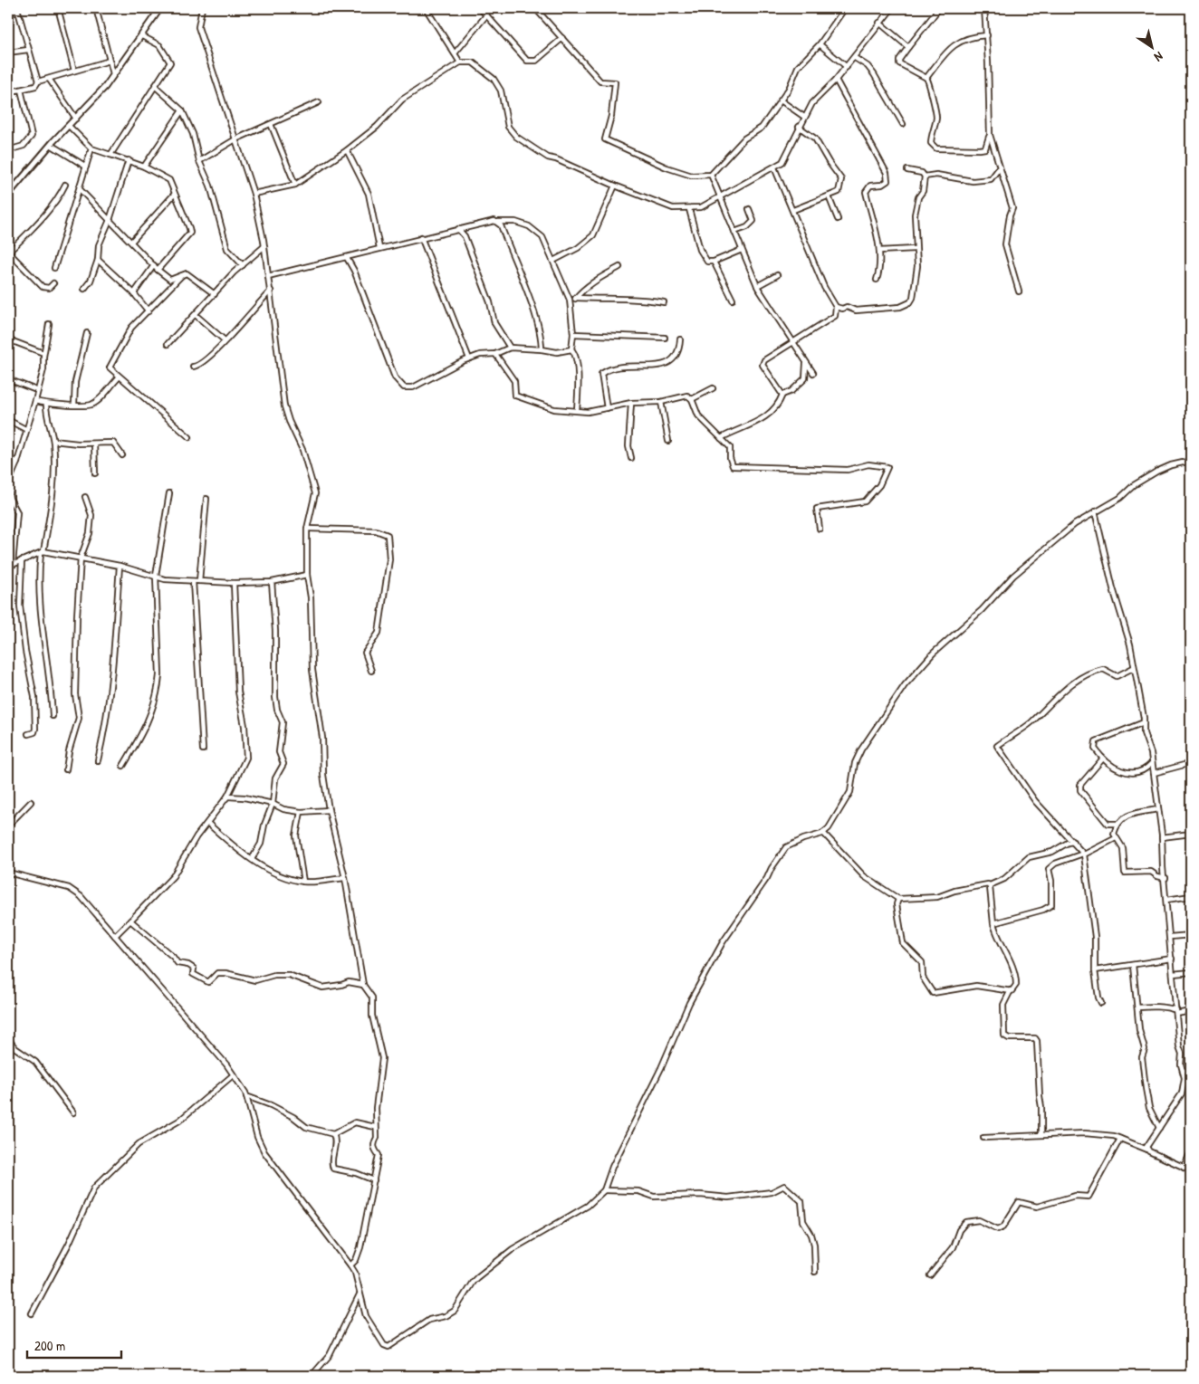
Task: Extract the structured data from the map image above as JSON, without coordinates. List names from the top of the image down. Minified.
{"scale_bar":"200 m","north":"bottom right"}
